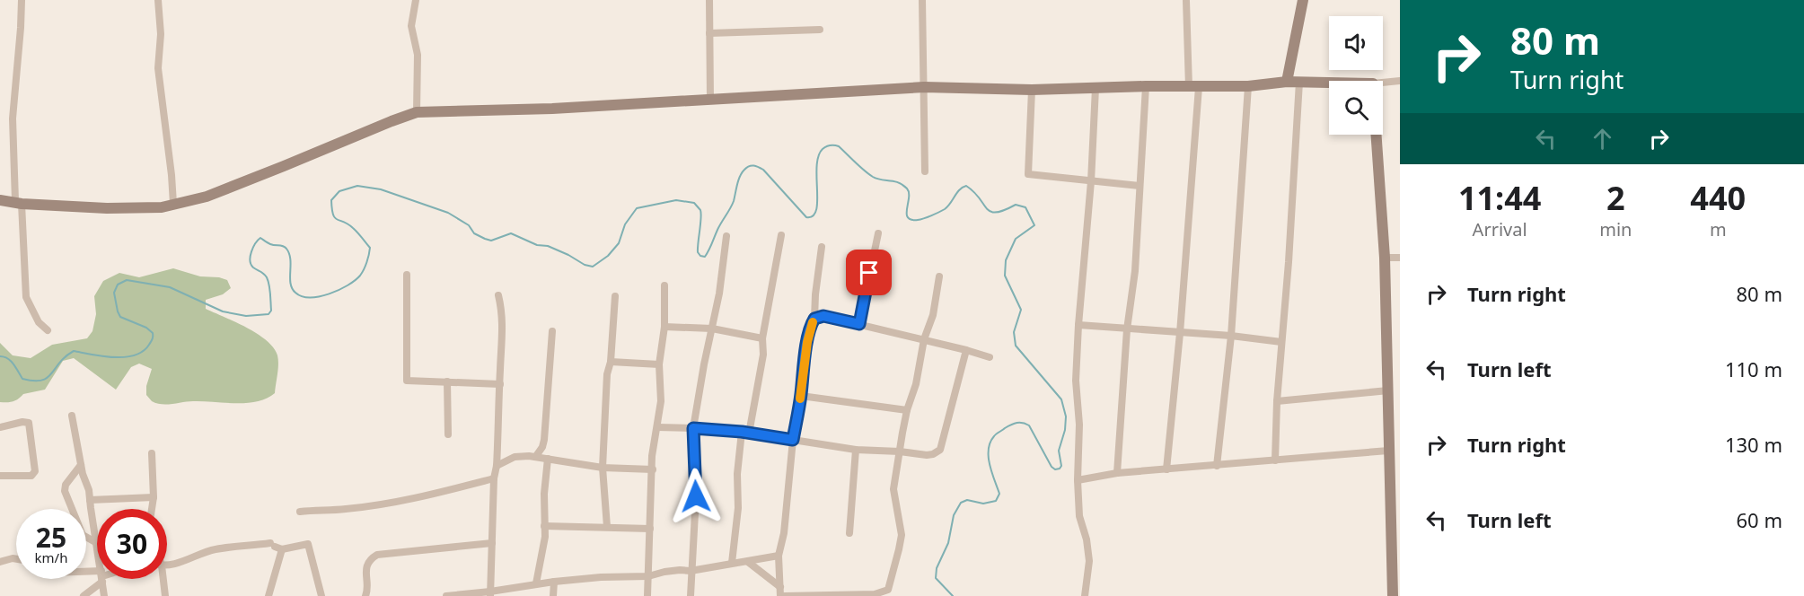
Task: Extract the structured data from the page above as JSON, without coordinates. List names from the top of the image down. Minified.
{"page":{"turn":["80 m","Turn right"],"eta":["11:44","Arrival","2","min","440","m"],"list":[{"name":"Turn right","value":"80 m"},{"name":"Turn left","value":"110 m"},{"name":"Turn right","value":"130 m"},{"name":"Turn left","value":"60 m"}],"speed":"25 km/h","limit":"30"}}
